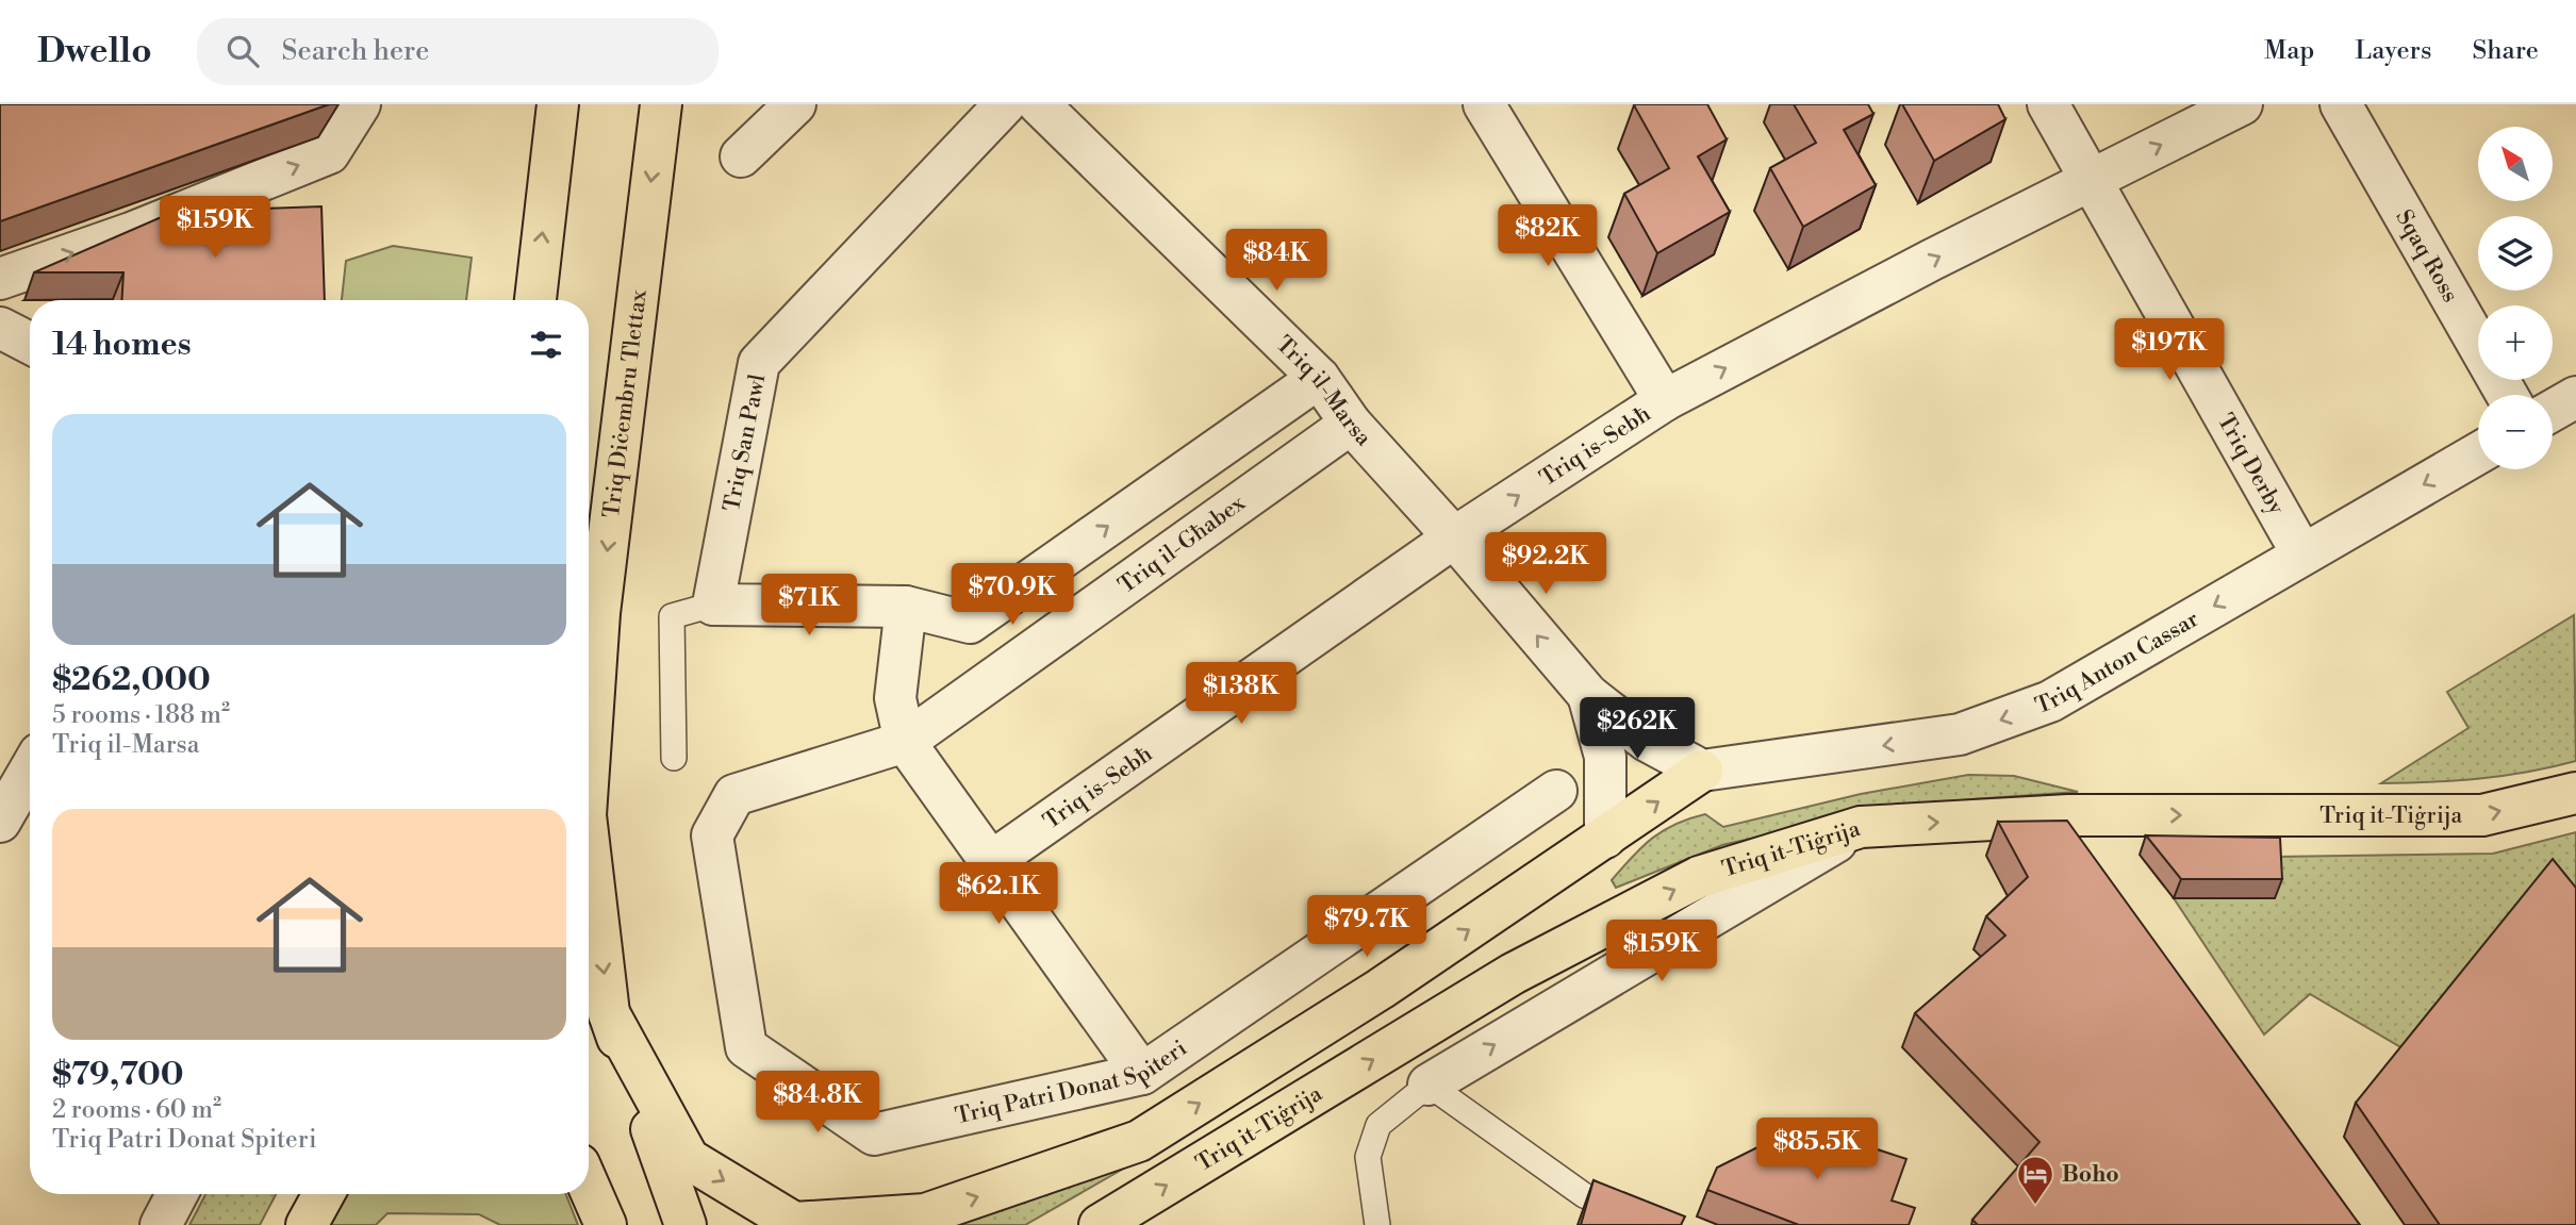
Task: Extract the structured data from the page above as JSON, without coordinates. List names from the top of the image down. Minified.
{"streets":{"highway":["Triq Diċembru Tlettax","Triq it-Tiġrija"],"street":["Sqaq Ross","Triq il-Marsa","Triq San Pawl","Triq is-Sebħ","Triq Derby","Triq il-Għabex","Triq Anton Cassar","Triq Patri Donat Spiteri"]},"crossings":[["Triq il-Marsa","Triq is-Sebħ"],["Triq il-Marsa","Triq il-Għabex"],["Triq il-Marsa","Triq Anton Cassar"],["Triq is-Sebħ","Triq Derby"],["Triq Derby","Triq Anton Cassar"],["Triq il-Għabex","Triq Patri Donat Spiteri"]],"one_way":["Triq Diċembru Tlettax","Triq is-Sebħ","Triq Anton Cassar","Triq it-Tiġrija"],"places":{"hotel":["Boho"]},"north":"top left","page":{"header":"Dwello","search":"Search here","nav":["Map","Layers","Share"],"map_buttons":["+","−"],"price":["$159K","$82K","$84K","$197K","$92.2K","$70.9K","$71K","$138K","$262K","$62.1K","$79.7K","$159K","$84.8K","$85.5K"],"heading":"14 homes","list":[{"name":"$262,000","note":"5 rooms · 188 m² · Triq il-Marsa"},{"name":"$79,700","note":"2 rooms · 60 m² · Triq Patri Donat Spiteri"}]}}
